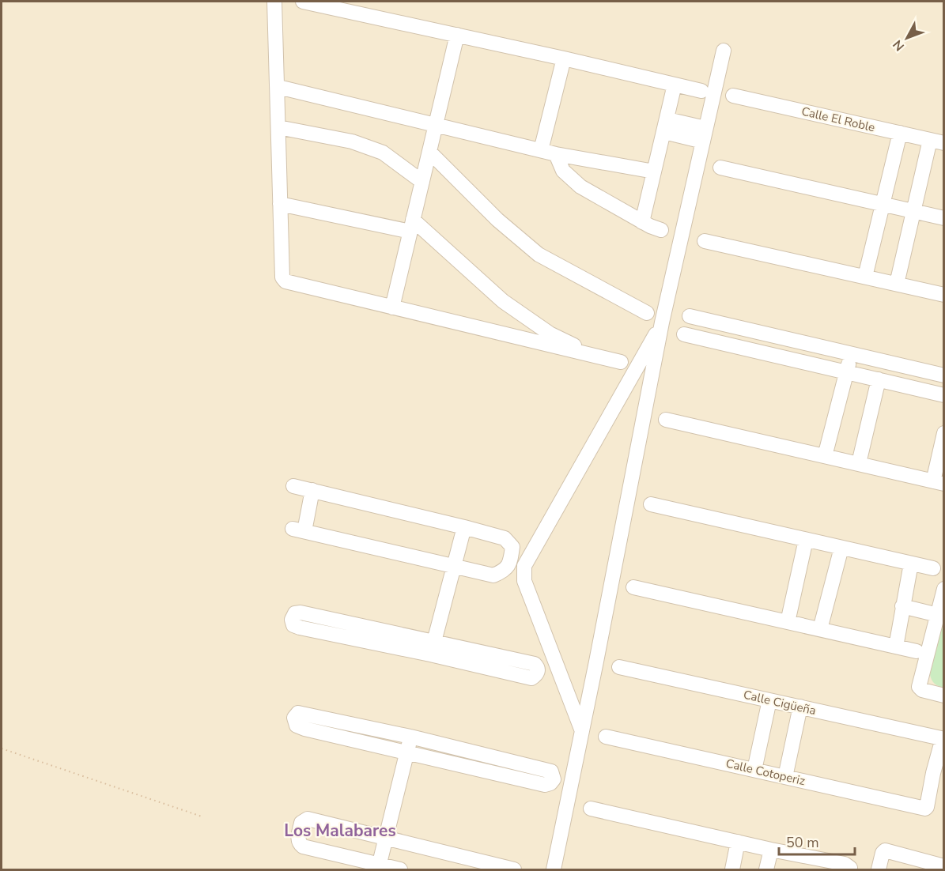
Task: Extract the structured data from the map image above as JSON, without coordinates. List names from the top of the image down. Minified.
{"streets":{"street":["Calle El Roble","Calle Cigüeña","Calle Cotoperiz"]},"crossings":[["Calle Cigüeña","Calle Cotoperiz"]],"districts":["Los Malabares"],"scale_bar":"50 m","north":"bottom left"}
